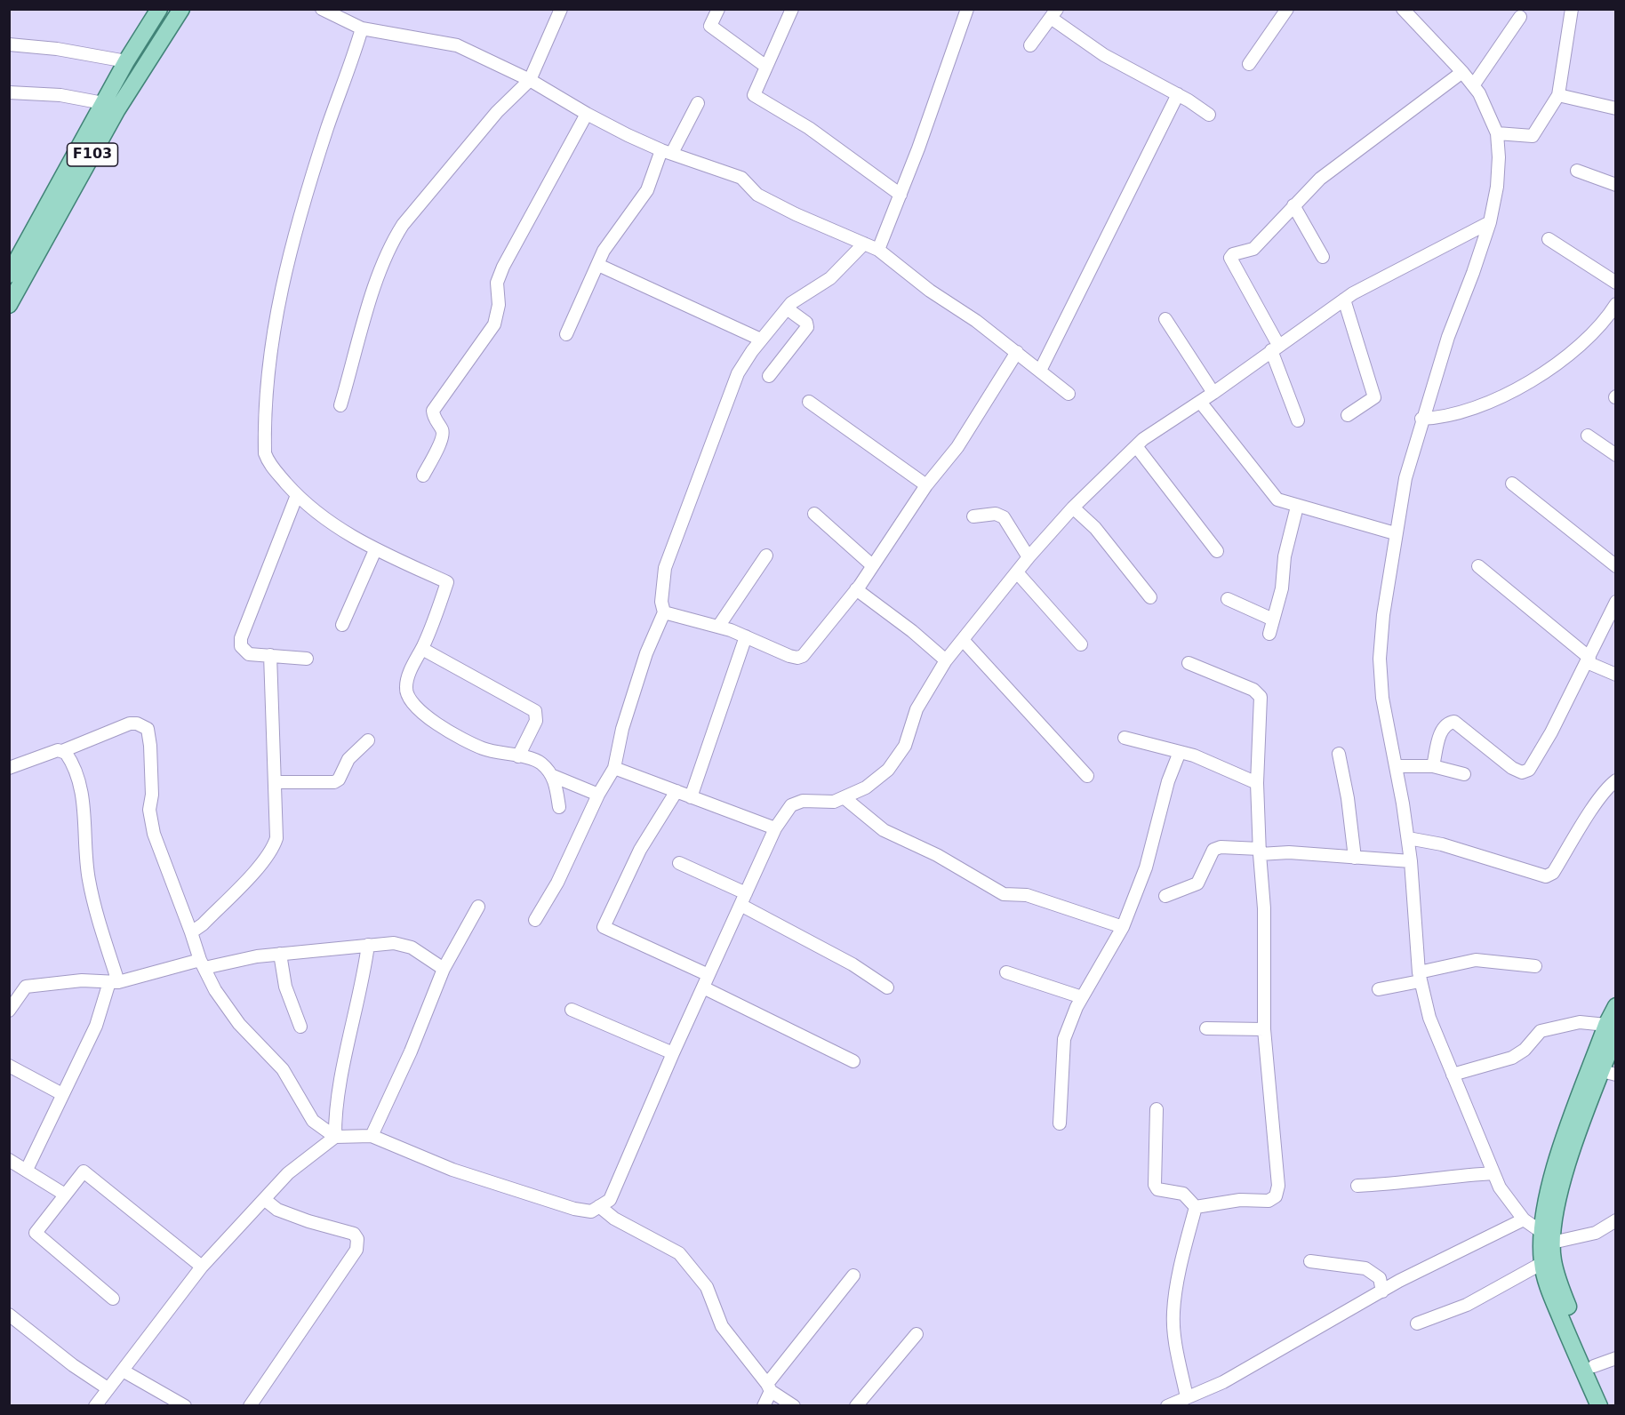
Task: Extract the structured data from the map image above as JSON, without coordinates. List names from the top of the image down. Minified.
{"streets":{"main road":["F103"]}}
